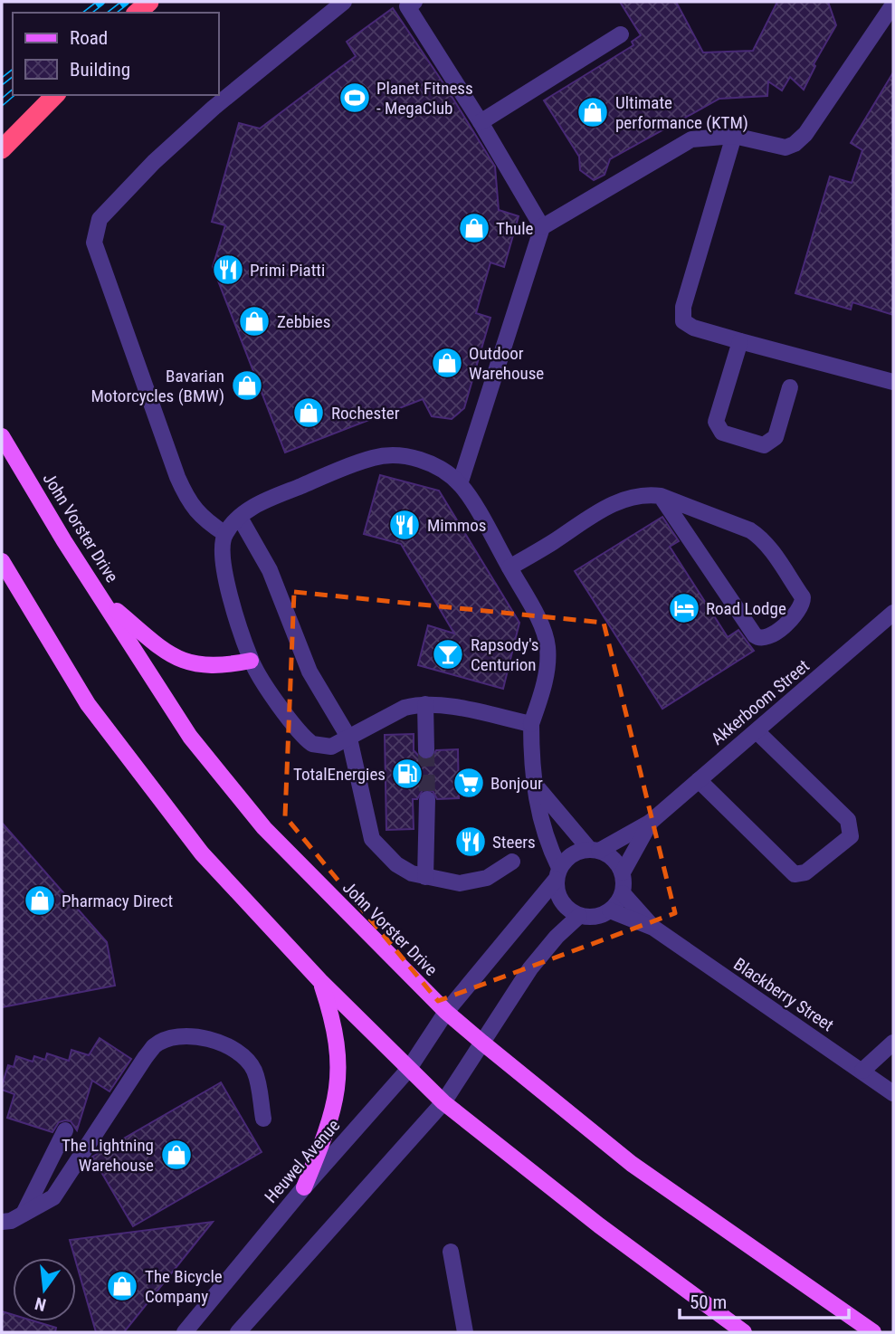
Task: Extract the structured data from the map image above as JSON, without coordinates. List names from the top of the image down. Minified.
{"streets":{"main road":["John Vorster Drive"],"street":["Akkerboom Street","Blackberry Street","Heuwel Avenue"]},"crossings":[["John Vorster Drive","Heuwel Avenue"],["Akkerboom Street","Blackberry Street"]],"places":{"sports":["Planet Fitness - MegaClub"],"shop":["Ultimate performance (KTM)","Thule","Zebbies","Outdoor Warehouse","Bavarian Motorcycles (BMW)","Rochester","Pharmacy Direct","The Lightning Warehouse","The Bicycle Company"],"restaurant":["Primi Piatti","Mimmos","Steers"],"hotel":["Road Lodge"],"bar":["Rapsody's Centurion"],"fuel station":["TotalEnergies"],"supermarket":["Bonjour"]},"legend":["Road","Building"],"scale_bar":"50 m","north":"bottom"}
